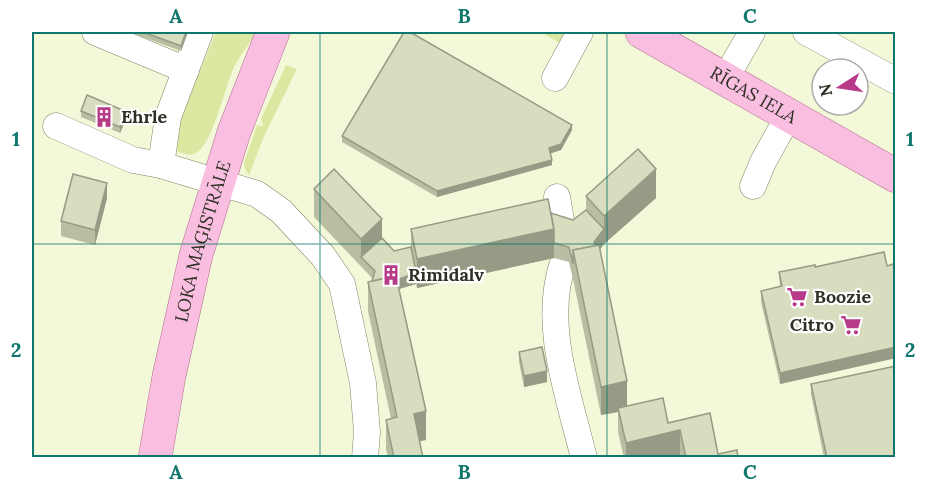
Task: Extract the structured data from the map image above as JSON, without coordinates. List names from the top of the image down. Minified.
{"streets":{"main road":["RĪGAS IELA","LOKA MAĢISTRĀLE"]},"places":{"building":["Ehrle","Rimidalv"],"supermarket":["Boozie","Citro"]},"north":"left","grid":{"columns":["A","B","C"],"rows":["1","2"]}}
